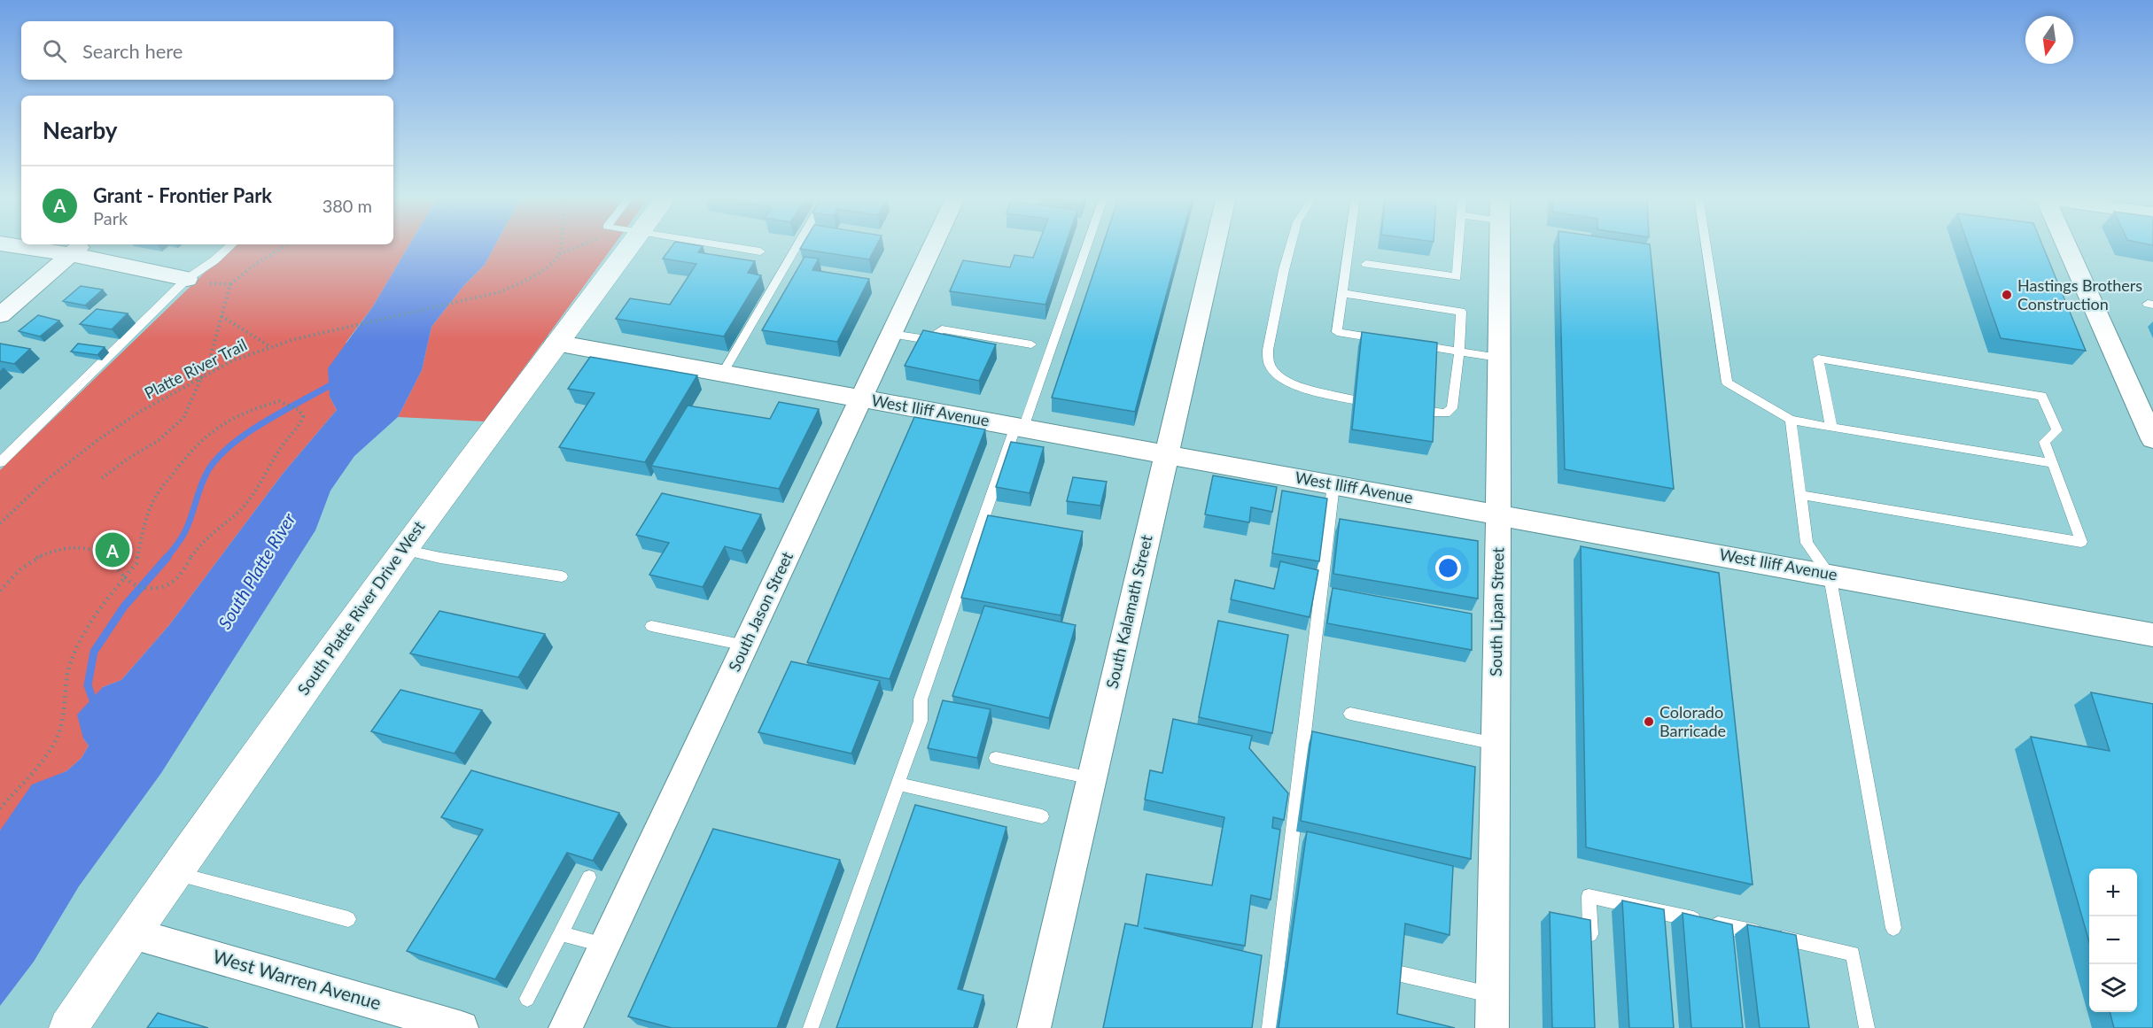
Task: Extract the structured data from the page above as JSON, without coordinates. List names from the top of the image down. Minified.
{"streets":{"street":["West Iliff Avenue","South Platte River Drive West","South Jason Street","South Kalamath Street","South Lipan Street","West Warren Avenue"],"path":["Platte River Trail"]},"crossings":[["West Iliff Avenue","South Platte River Drive West"],["West Iliff Avenue","South Jason Street"],["West Iliff Avenue","South Kalamath Street"],["West Iliff Avenue","South Lipan Street"],["South Platte River Drive West","West Warren Avenue"]],"water":["South Platte River"],"places":["Hastings Brothers Construction","Colorado Barricade"],"north":"bottom","page":{"search":"Search here","heading":"Nearby","list":[{"mark":"A","name":"Grant - Frontier Park","note":"Park","value":"380 m"}],"pins":"A","map_buttons":["+","−"]}}
